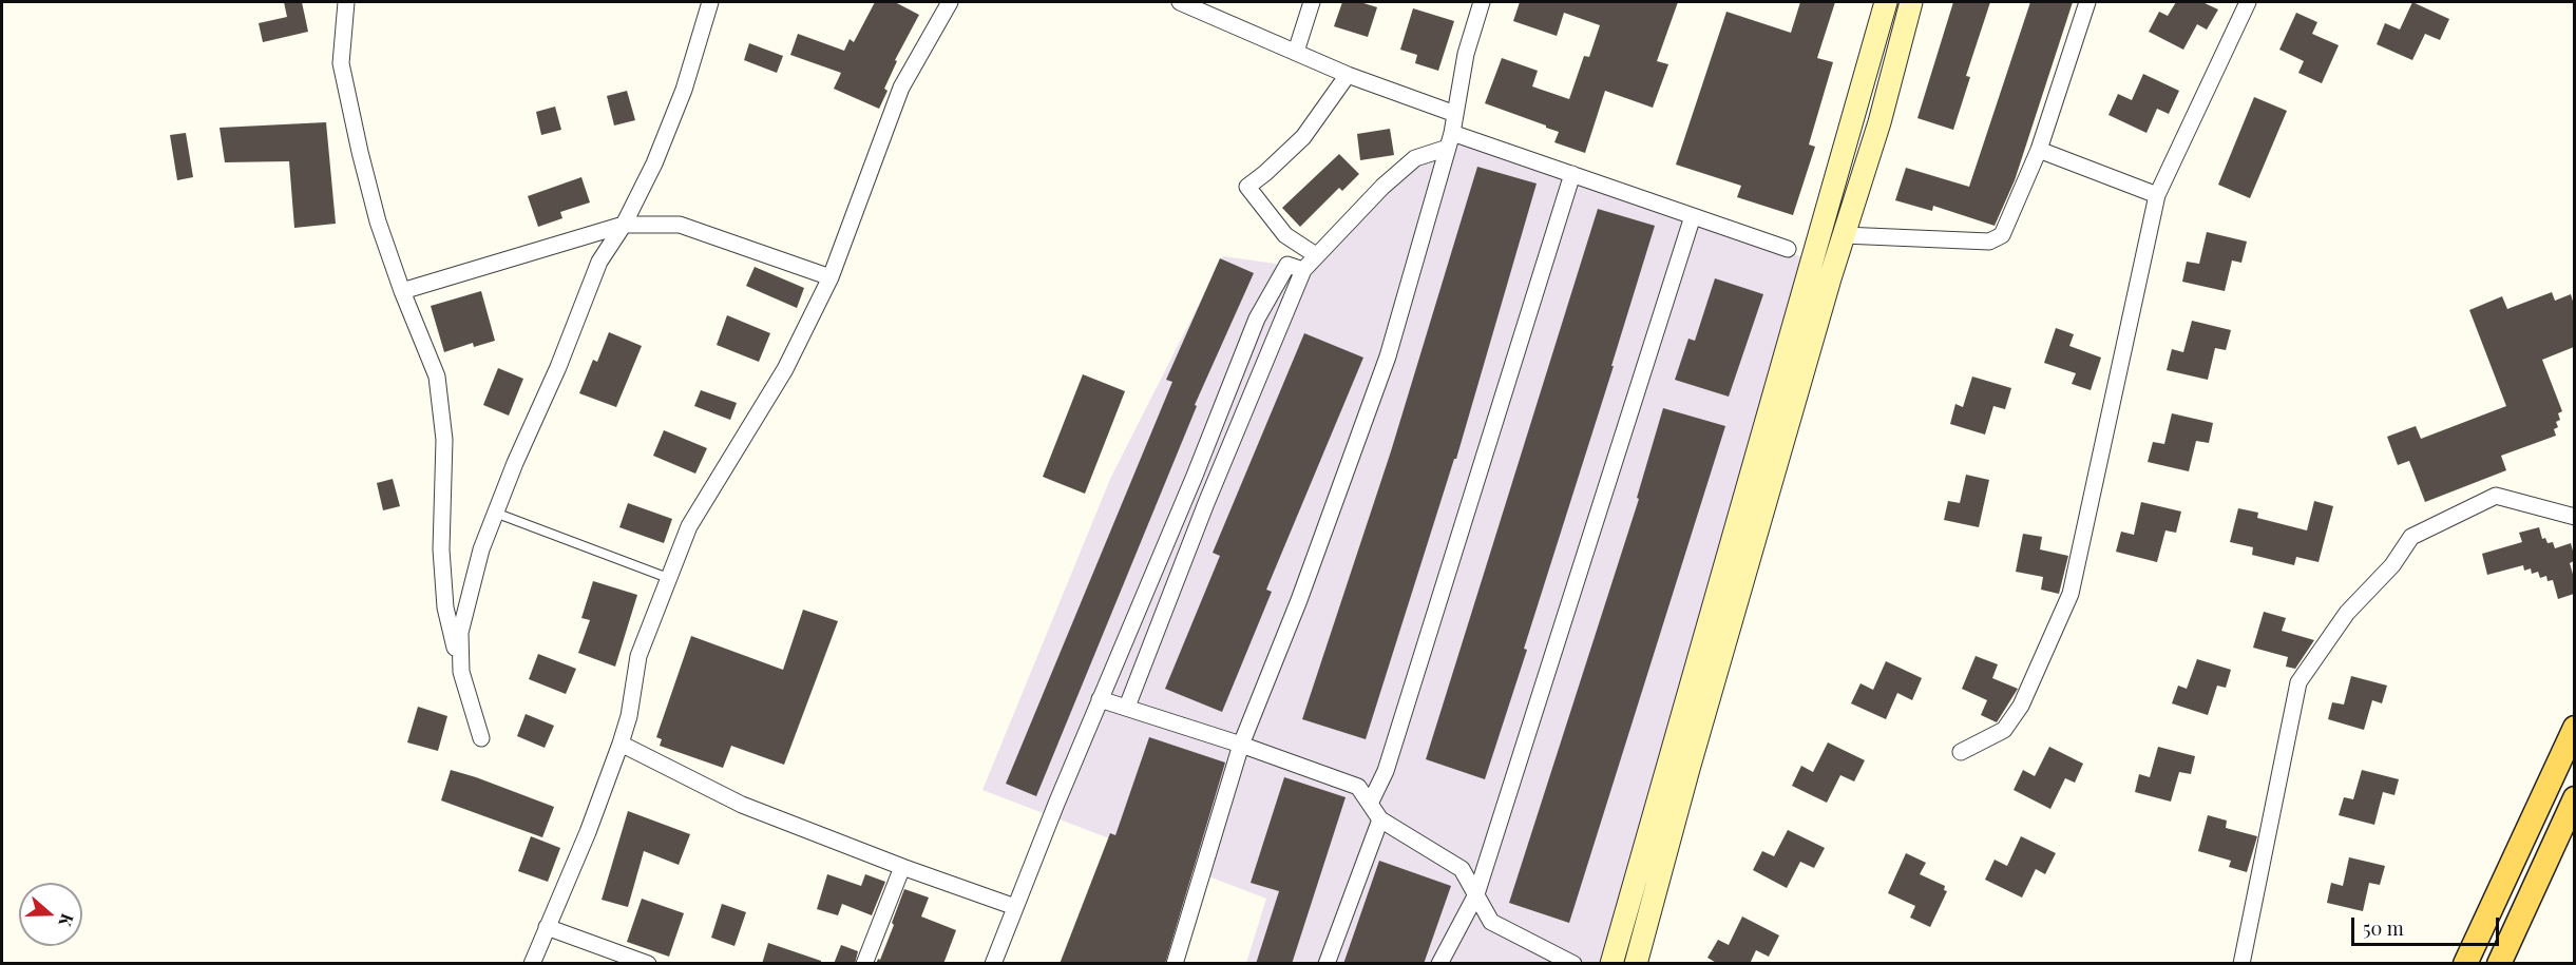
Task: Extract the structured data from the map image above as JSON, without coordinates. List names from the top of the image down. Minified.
{"scale_bar":"50 m","north":"right"}
